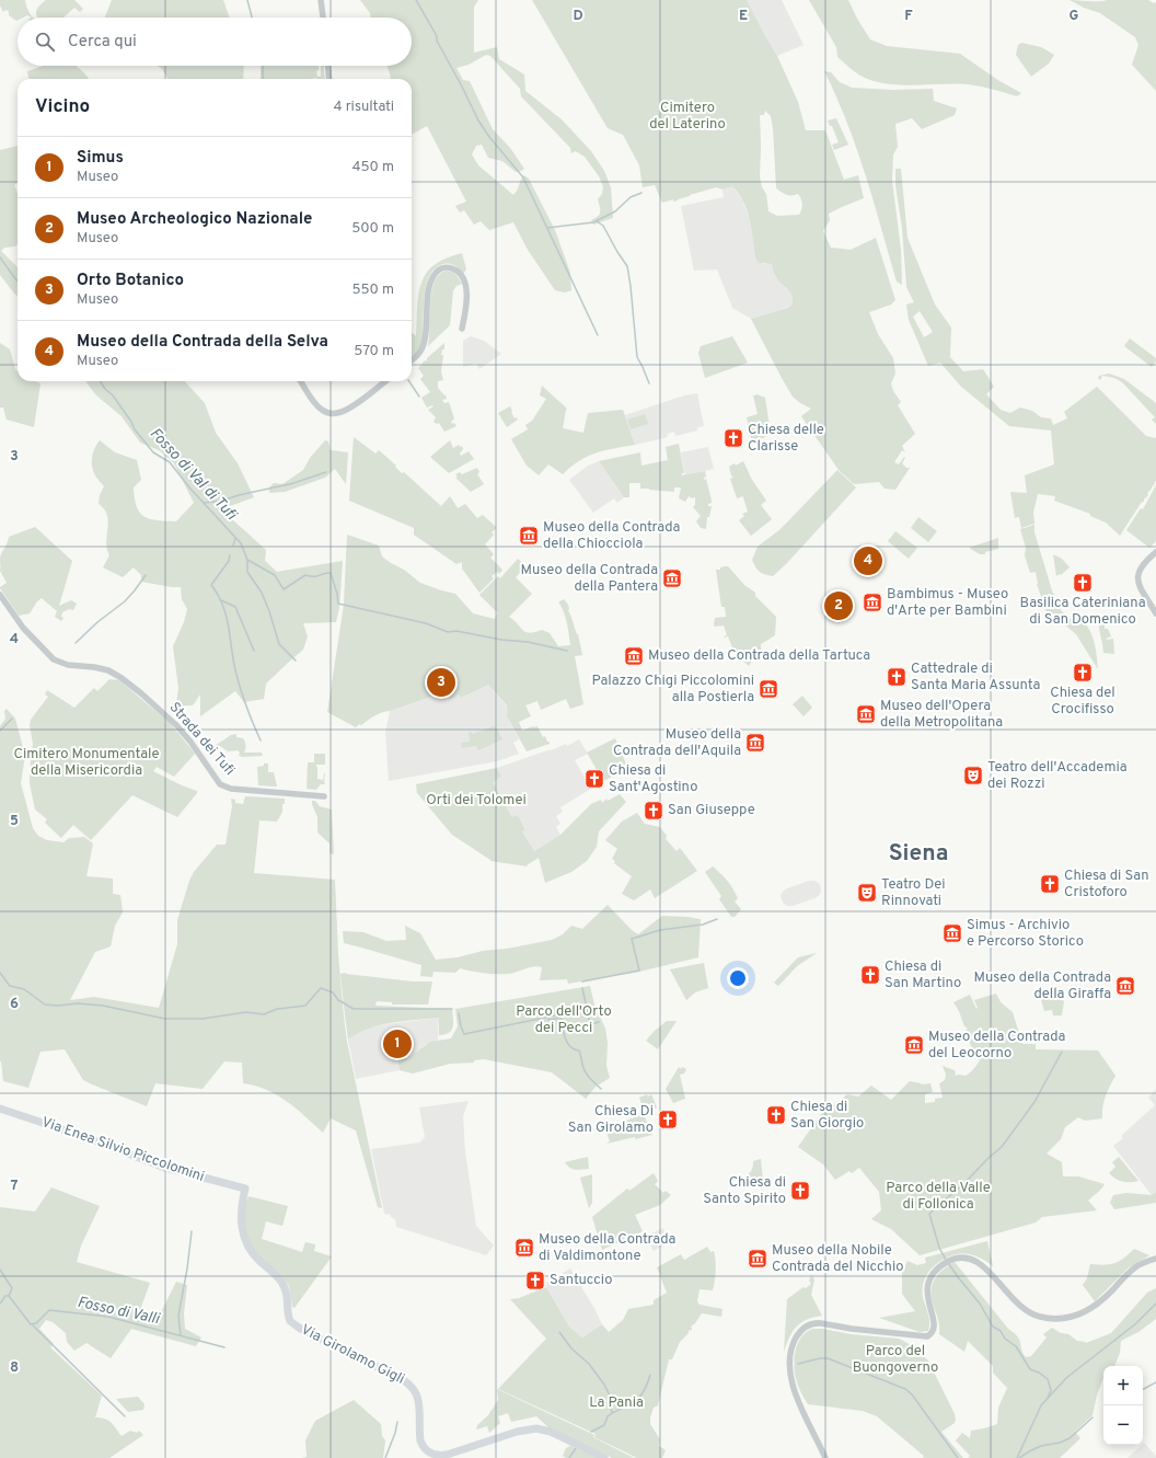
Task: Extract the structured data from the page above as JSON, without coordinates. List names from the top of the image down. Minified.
{"streets":{"main road":["Via Enea Silvio Piccolomini","Via Girolamo Gigli"],"street":["Strada dei Tufi"]},"crossings":[["Via Enea Silvio Piccolomini","Via Girolamo Gigli"]],"districts":["Siena"],"water":["Fosso di Val di Tufi","Fosso di Valli"],"parks":["Cimitero del Laterino","Cimitero Monumentale della Misericordia","Orti dei Tolomei","Parco dell'Orto dei Pecci","Parco della Valle di Follonica","Parco del Buongoverno","La Pania"],"places":{"church":["Chiesa delle Clarisse","Basilica Cateriniana di San Domenico","Chiesa del Crocifisso","Cattedrale di Santa Maria Assunta","Chiesa di Sant'Agostino","San Giuseppe","Chiesa di San Cristoforo","Chiesa di San Martino","Chiesa di San Giorgio","Chiesa Di San Girolamo","Chiesa di Santo Spirito","Santuccio"],"museum":["Museo della Contrada della Chiocciola","Museo della Contrada della Pantera","Bambimus - Museo d'Arte per Bambini","Museo della Contrada della Tartuca","Palazzo Chigi Piccolomini alla Postierla","Museo dell'Opera della Metropolitana","Museo della Contrada dell'Aquila","Simus - Archivio e Percorso Storico","Museo della Contrada della Giraffa","Museo della Contrada del Leocorno","Museo della Contrada di Valdimontone","Museo della Nobile Contrada del Nicchio"],"theatre":["Teatro dell'Accademia dei Rozzi","Teatro Dei Rinnovati"]},"page":{"search":"Cerca qui","heading":["Vicino","4 risultati"],"list":[{"mark":"1","name":"Simus","note":"Museo","value":"450 m"},{"mark":"2","name":"Museo Archeologico Nazionale","note":"Museo","value":"500 m"},{"mark":"3","name":"Orto Botanico","note":"Museo","value":"550 m"},{"mark":"4","name":"Museo della Contrada della Selva","note":"Museo","value":"570 m"}],"pins":["4","2","3","1"],"map_buttons":["+","−"]},"grid":{"columns":["D","E","F","G"],"rows":["3","4","5","6","7","8"]}}
